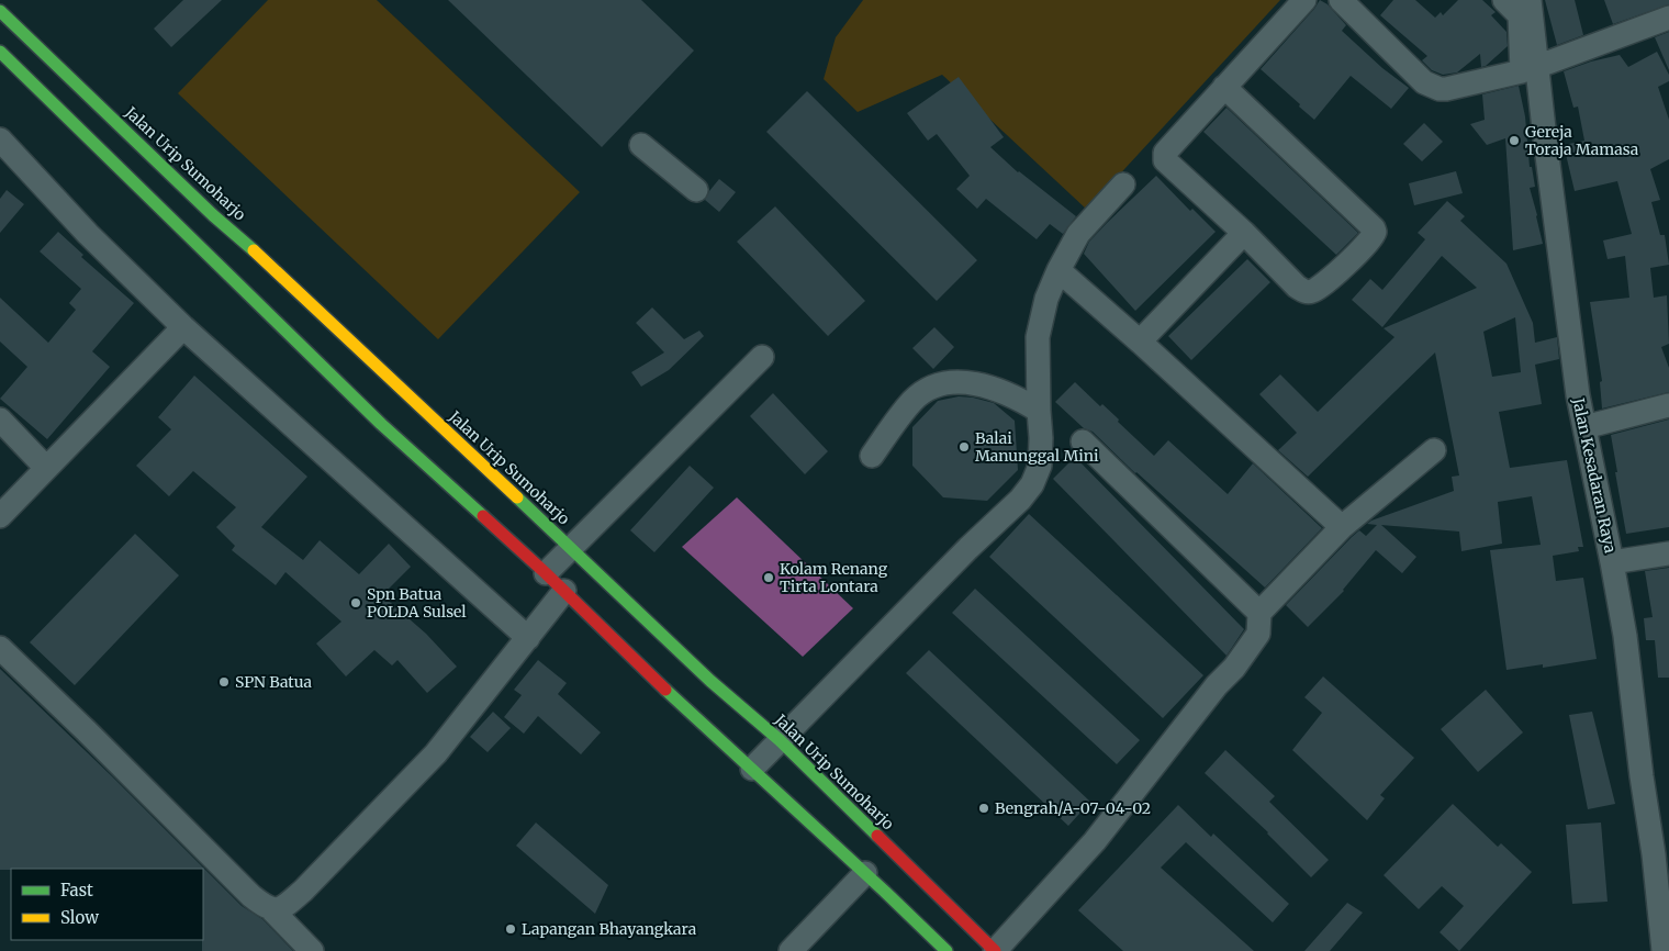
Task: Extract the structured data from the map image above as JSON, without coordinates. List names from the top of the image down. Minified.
{"streets":{"highway":["Jalan Urip Sumoharjo"],"street":["Jalan Kesadaran Raya"]},"places":["Gereja Toraja Mamasa","Balai Manunggal Mini","Kolam Renang Tirta Lontara","Spn Batua POLDA Sulsel","SPN Batua","Bengrah/A-07-04-02","Lapangan Bhayangkara"],"legend":["Fast","Slow"]}
